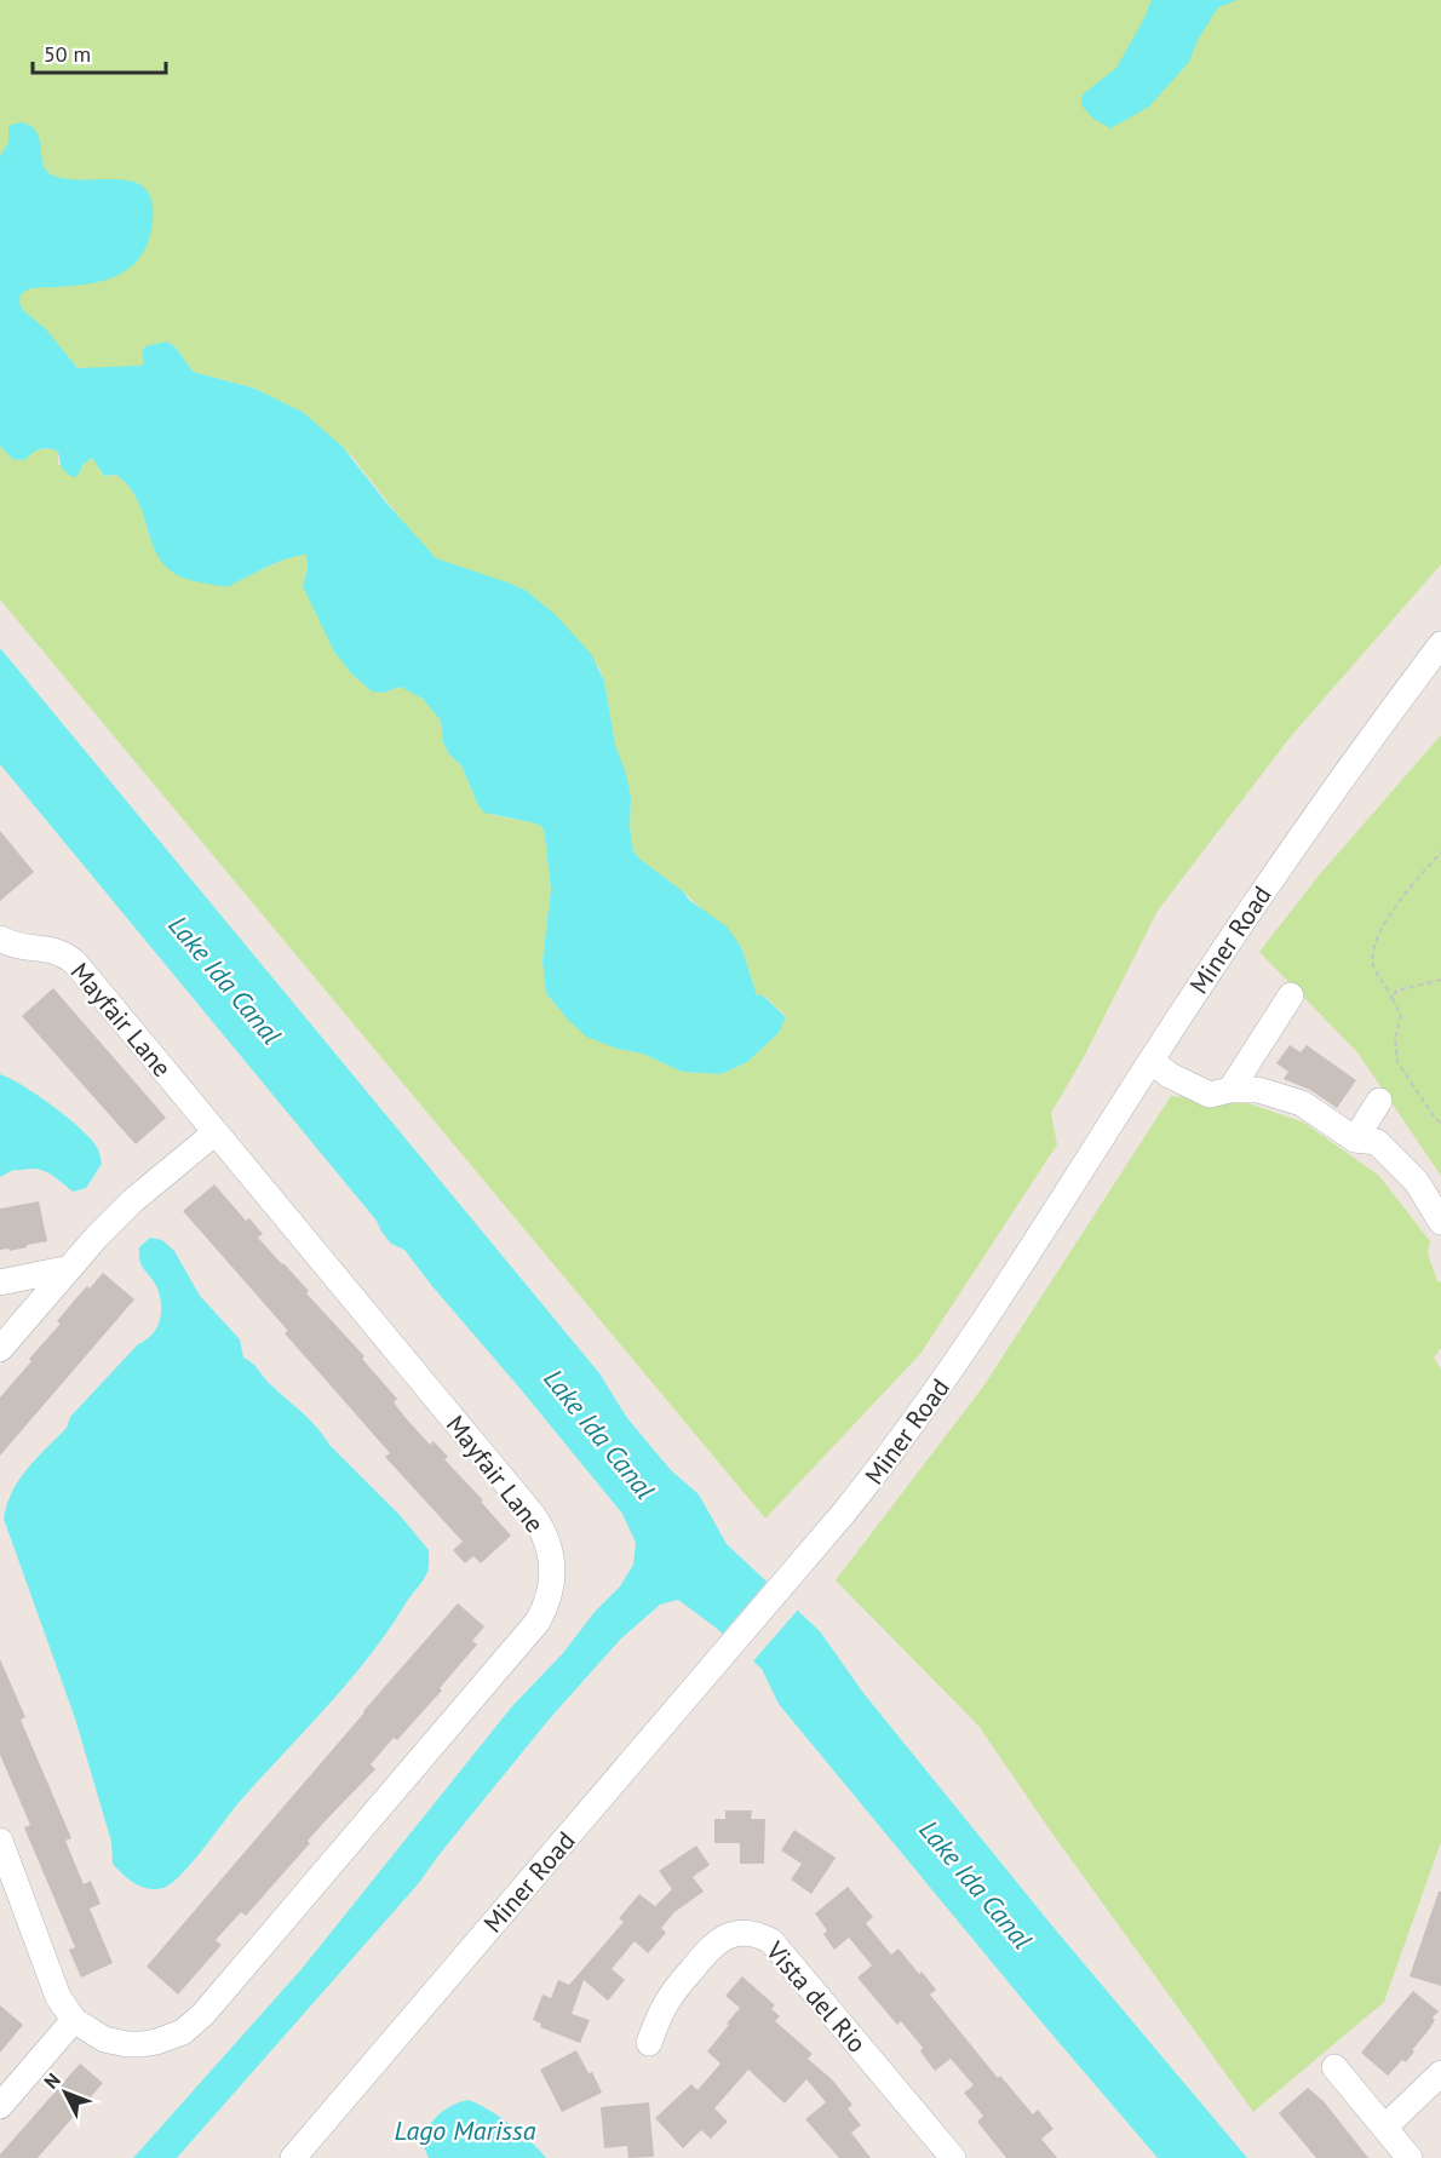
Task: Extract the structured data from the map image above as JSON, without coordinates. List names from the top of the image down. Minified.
{"streets":{"street":["Miner Road","Mayfair Lane","Vista del Rio"]},"water":["Lake Ida Canal","Lago Marissa"],"scale_bar":"50 m","north":"top left"}
